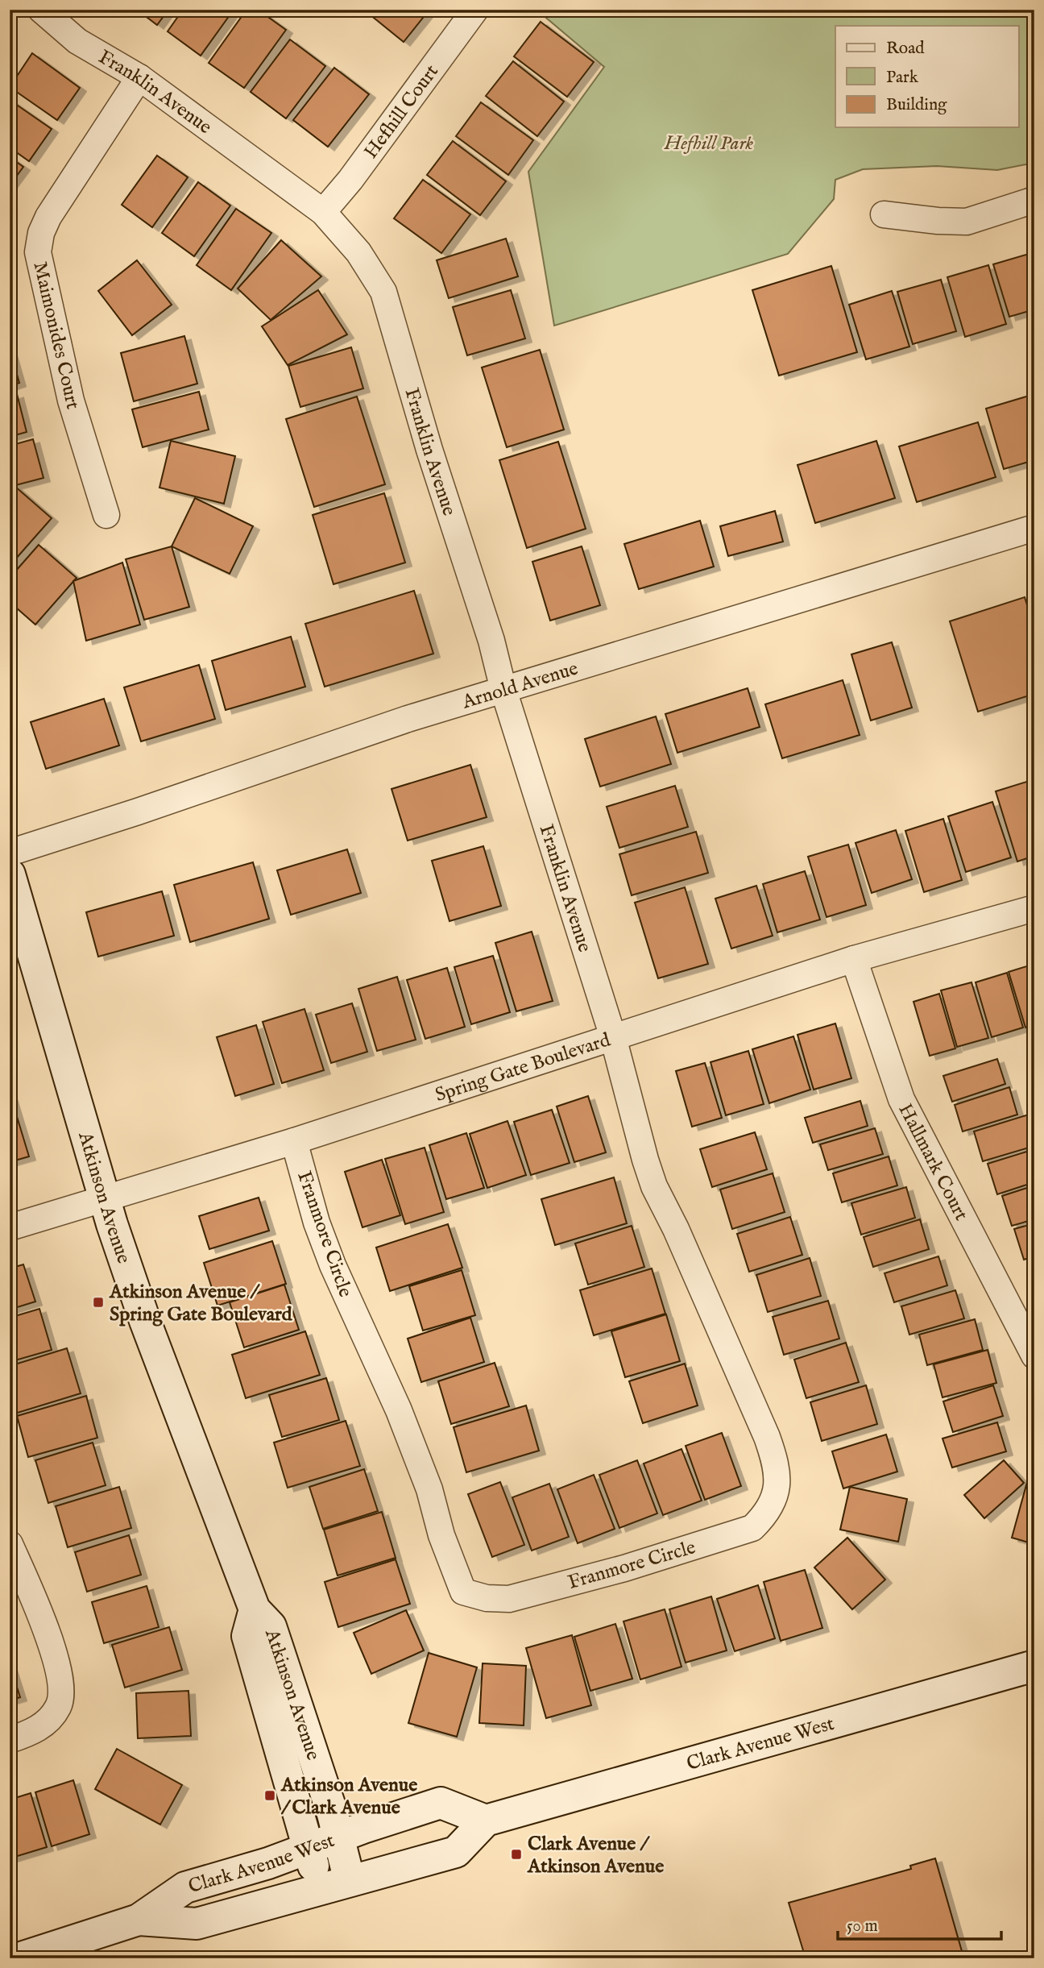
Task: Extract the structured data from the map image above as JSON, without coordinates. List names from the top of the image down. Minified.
{"streets":{"street":["Franklin Avenue","Hefhill Court","Maimonides Court","Arnold Avenue","Spring Gate Boulevard","Hallmark Court","Atkinson Avenue","Franmore Circle","Clark Avenue West"]},"crossings":[["Franklin Avenue","Hefhill Court"],["Franklin Avenue","Maimonides Court"],["Franklin Avenue","Arnold Avenue"],["Franklin Avenue","Spring Gate Boulevard"],["Franklin Avenue","Franmore Circle"],["Spring Gate Boulevard","Hallmark Court"],["Spring Gate Boulevard","Atkinson Avenue"],["Spring Gate Boulevard","Franmore Circle"],["Atkinson Avenue","Clark Avenue West"]],"parks":["Hefhill Park"],"places":{"transit":["Atkinson Avenue / Spring Gate Boulevard","Atkinson Avenue / Clark Avenue","Clark Avenue / Atkinson Avenue"]},"legend":["Road","Park","Building"],"scale_bar":"50 m"}
